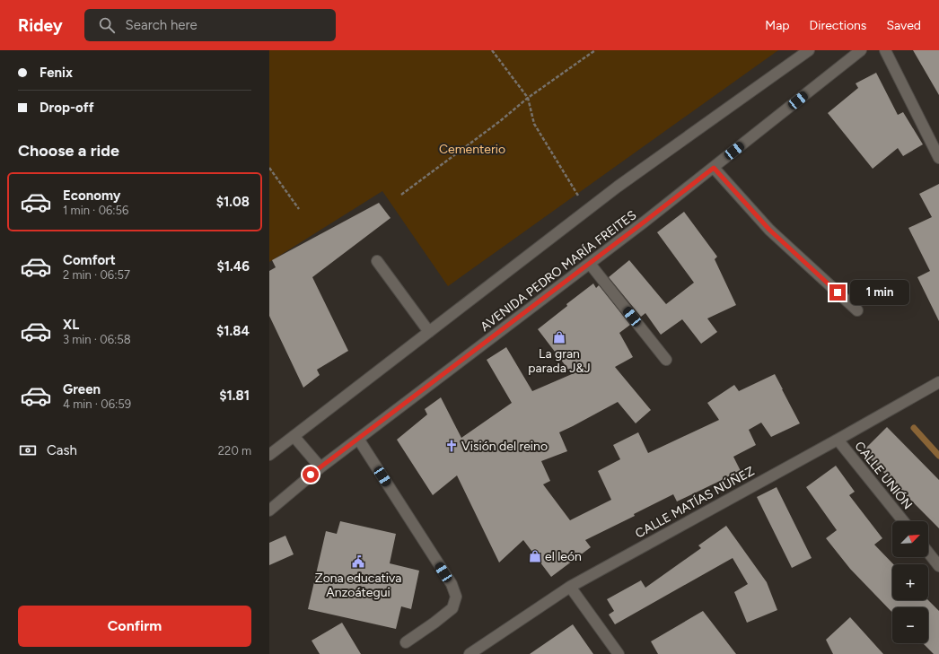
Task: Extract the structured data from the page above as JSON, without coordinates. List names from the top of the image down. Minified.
{"streets":{"street":["AVENIDA PEDRO MARÍA FREITES","CALLE UNIÓN","CALLE MATÍAS NÚÑEZ"]},"crossings":[["CALLE UNIÓN","CALLE MATÍAS NÚÑEZ"]],"parks":["Cementerio"],"places":{"shop":["La gran parada J&J","el león"],"church":["Visión del reino"],"public building":["Zona educativa Anzoátegui"]},"north":"top right","page":{"header":"Ridey","search":"Search here","nav":["Map","Directions","Saved"],"banner":["Fenix","Drop-off"],"heading":"Choose a ride","list":[{"name":"Economy","note":"1 min · 06:56","value":"$1.08"},{"name":"Comfort","note":"2 min · 06:57","value":"$1.46"},{"name":"XL","note":"3 min · 06:58","value":"$1.84"},{"name":"Green","note":"4 min · 06:59","value":"$1.81"}],"bubble":"1 min","pay":["Cash","220 m"],"map_buttons":["+","−"],"buttons":"Confirm"}}
